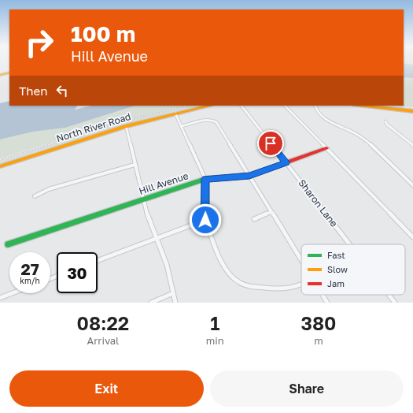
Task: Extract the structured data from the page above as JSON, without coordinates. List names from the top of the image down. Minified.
{"streets":{"main road":["North River Road","Hill Avenue"],"street":["Sharon Lane"]},"crossings":[["Hill Avenue","Sharon Lane"]],"legend":["Fast","Slow","Jam"],"page":{"turn":["100 m","Hill Avenue"],"then":"Then","speed":"27 km/h","limit":"30","eta":["08:22","Arrival","1","min","380","m"],"buttons":["Exit","Share"]}}
